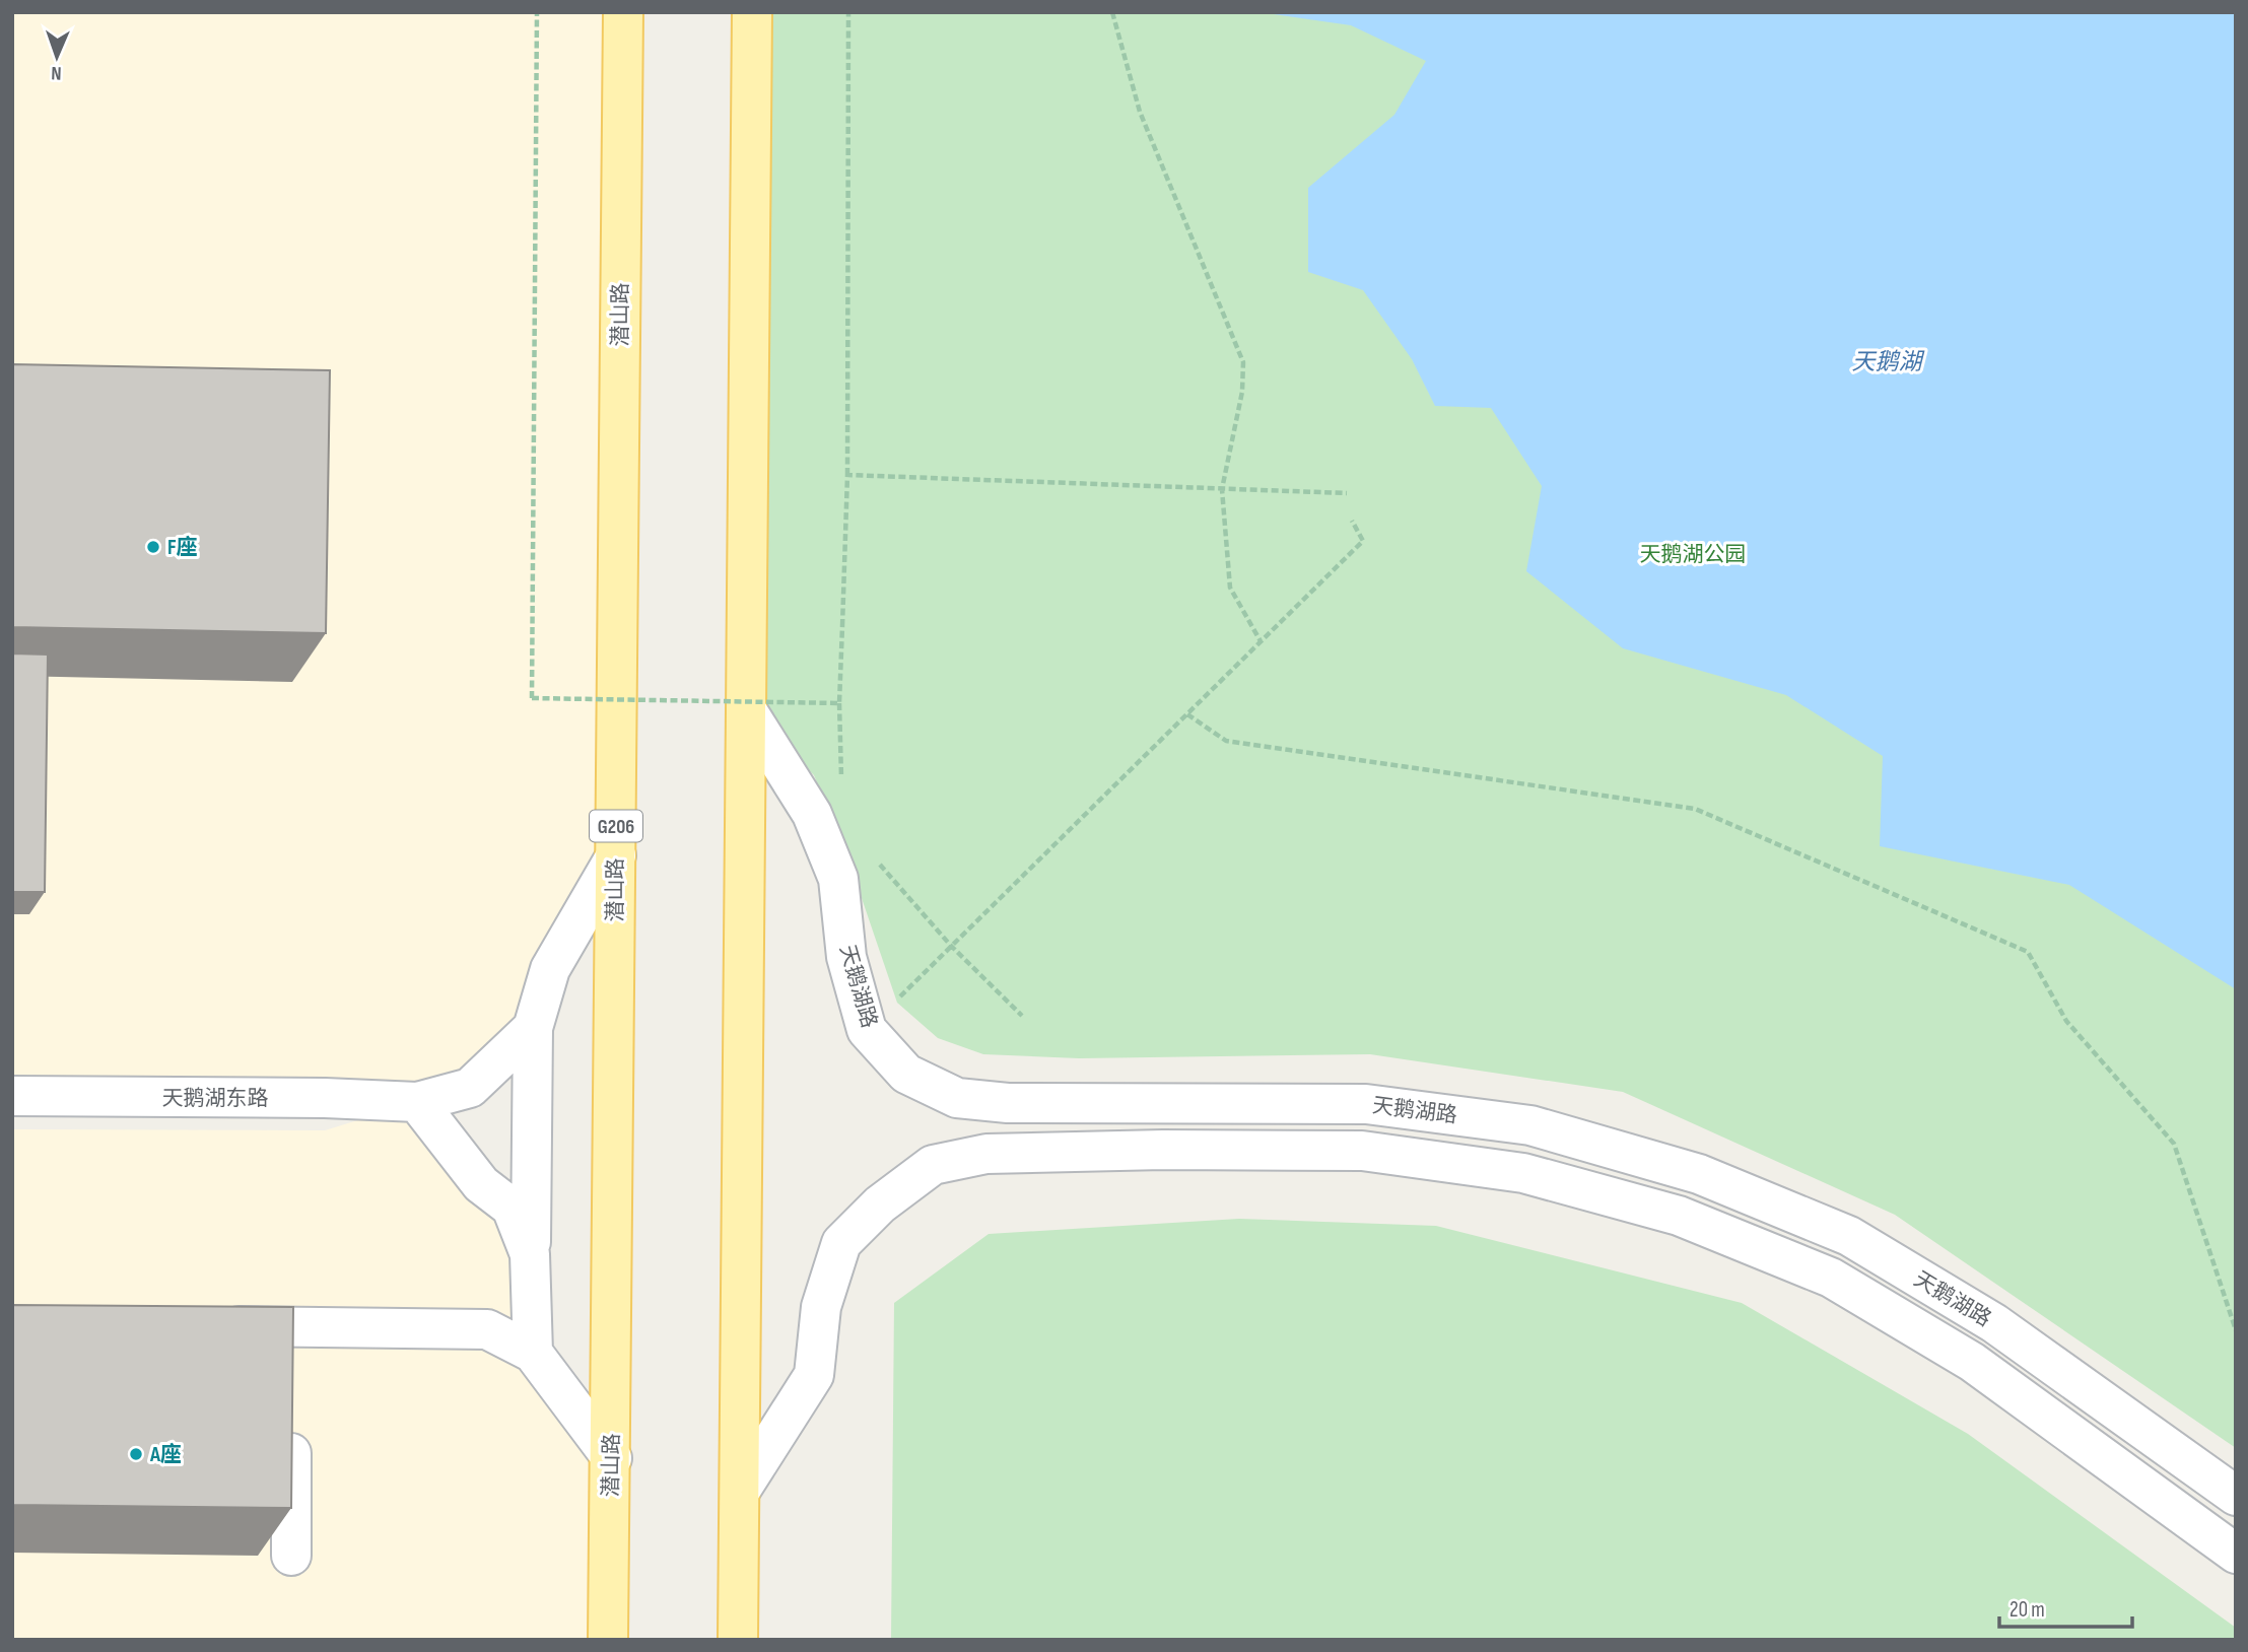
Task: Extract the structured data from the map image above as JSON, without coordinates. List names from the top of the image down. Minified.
{"streets":{"main road":["潜山路","G206"],"street":["天鹅湖路","天鹅湖东路"]},"water":["天鹅湖"],"parks":["天鹅湖公园"],"places":["F座","A座"],"scale_bar":"20 m","north":"bottom"}
